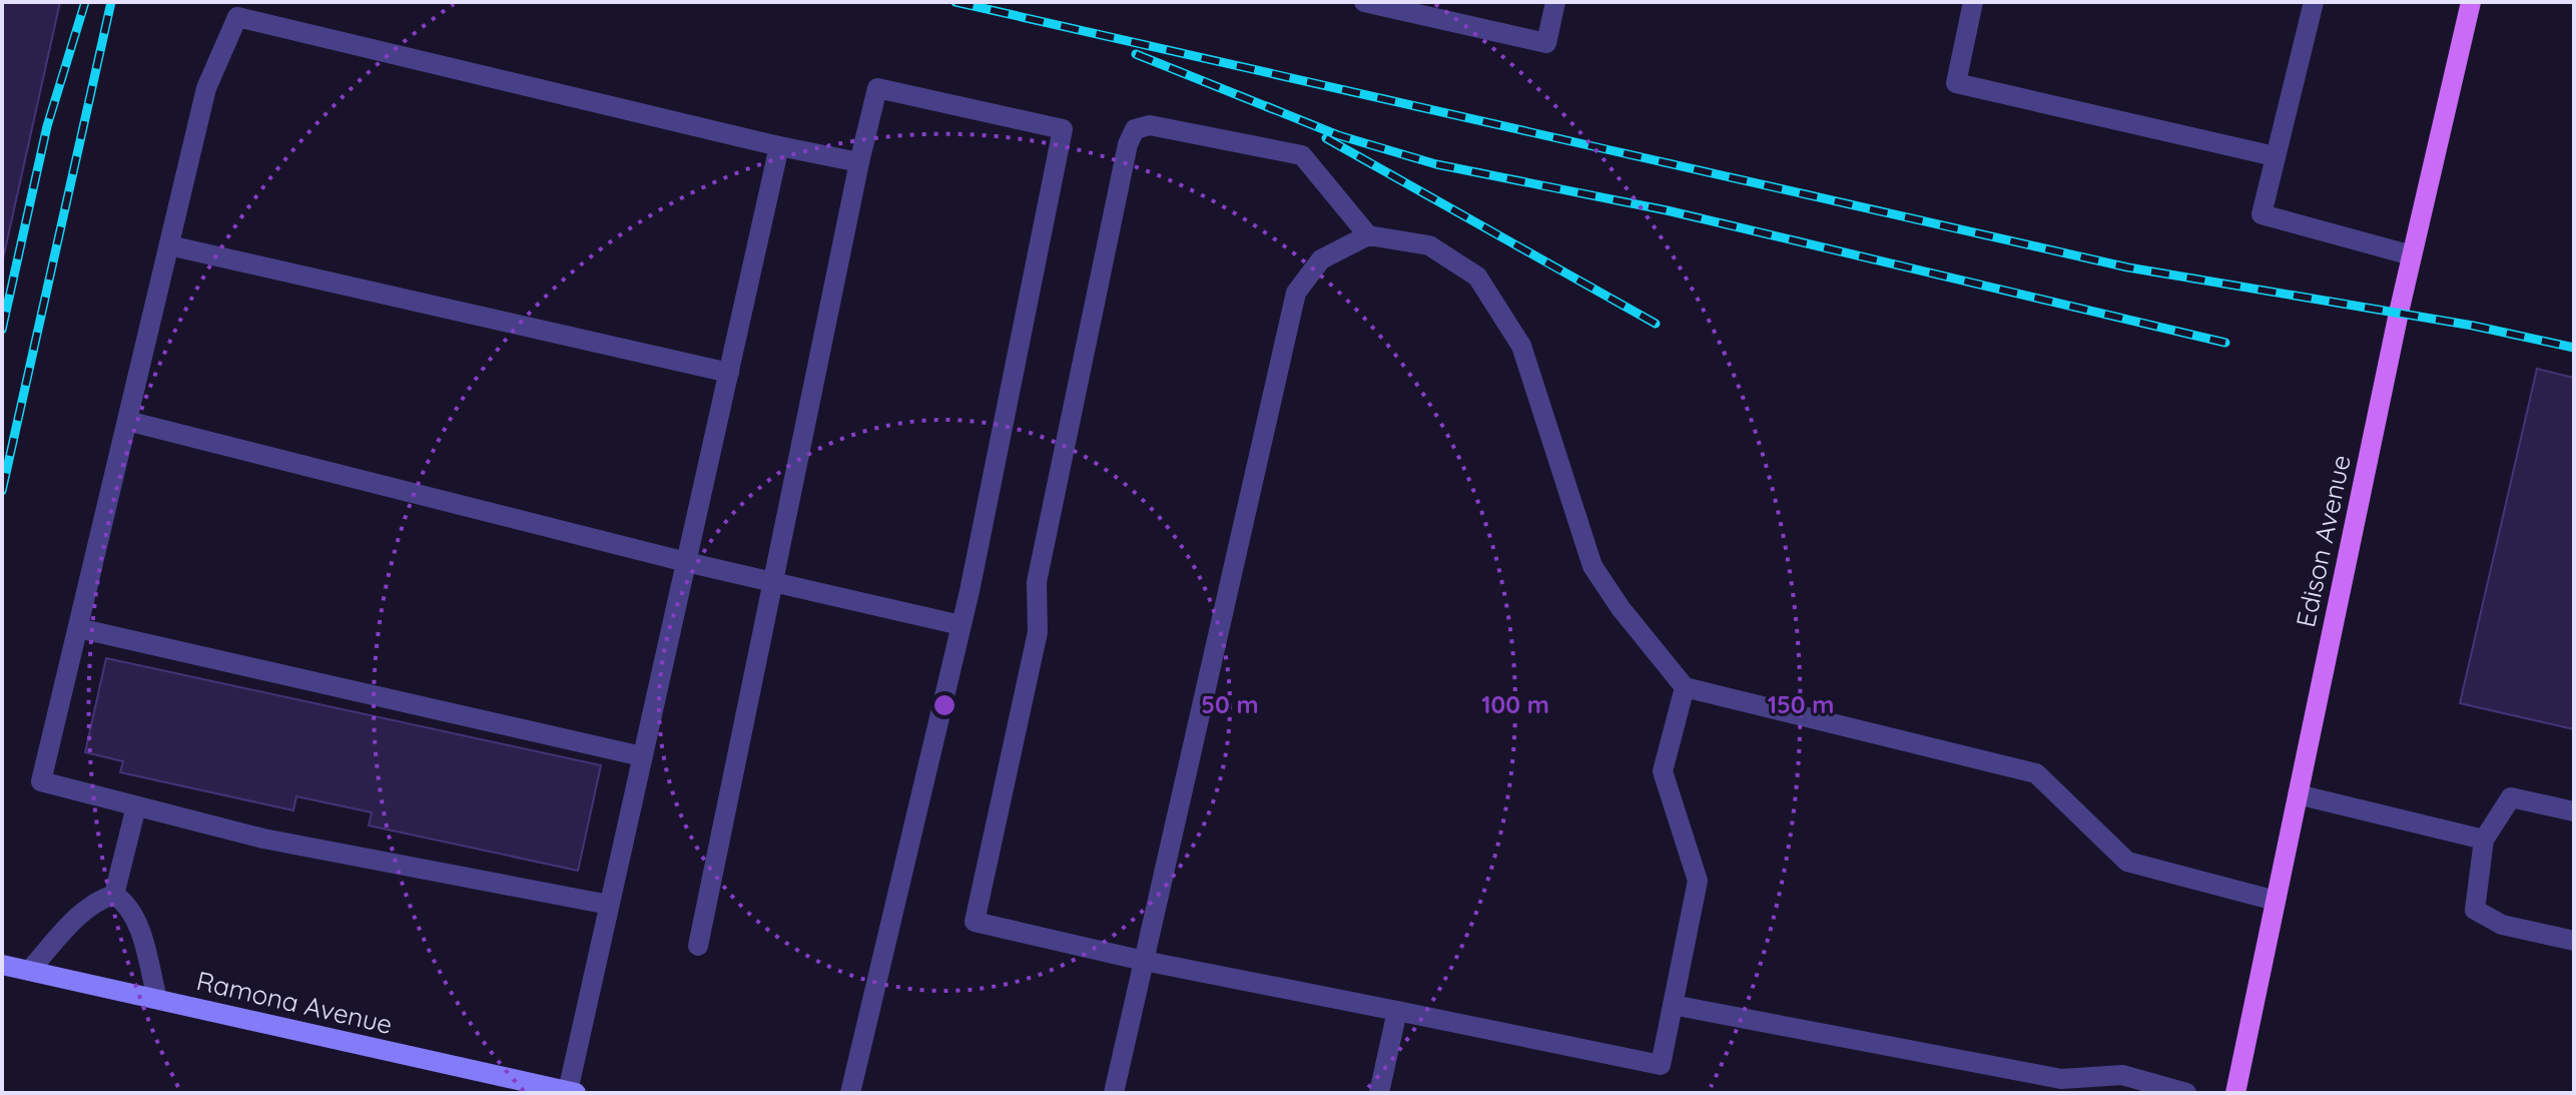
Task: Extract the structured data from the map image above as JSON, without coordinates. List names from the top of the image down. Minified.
{"streets":{"main road":["Edison Avenue","Ramona Avenue"]},"rings":["50 m","100 m","150 m"]}
